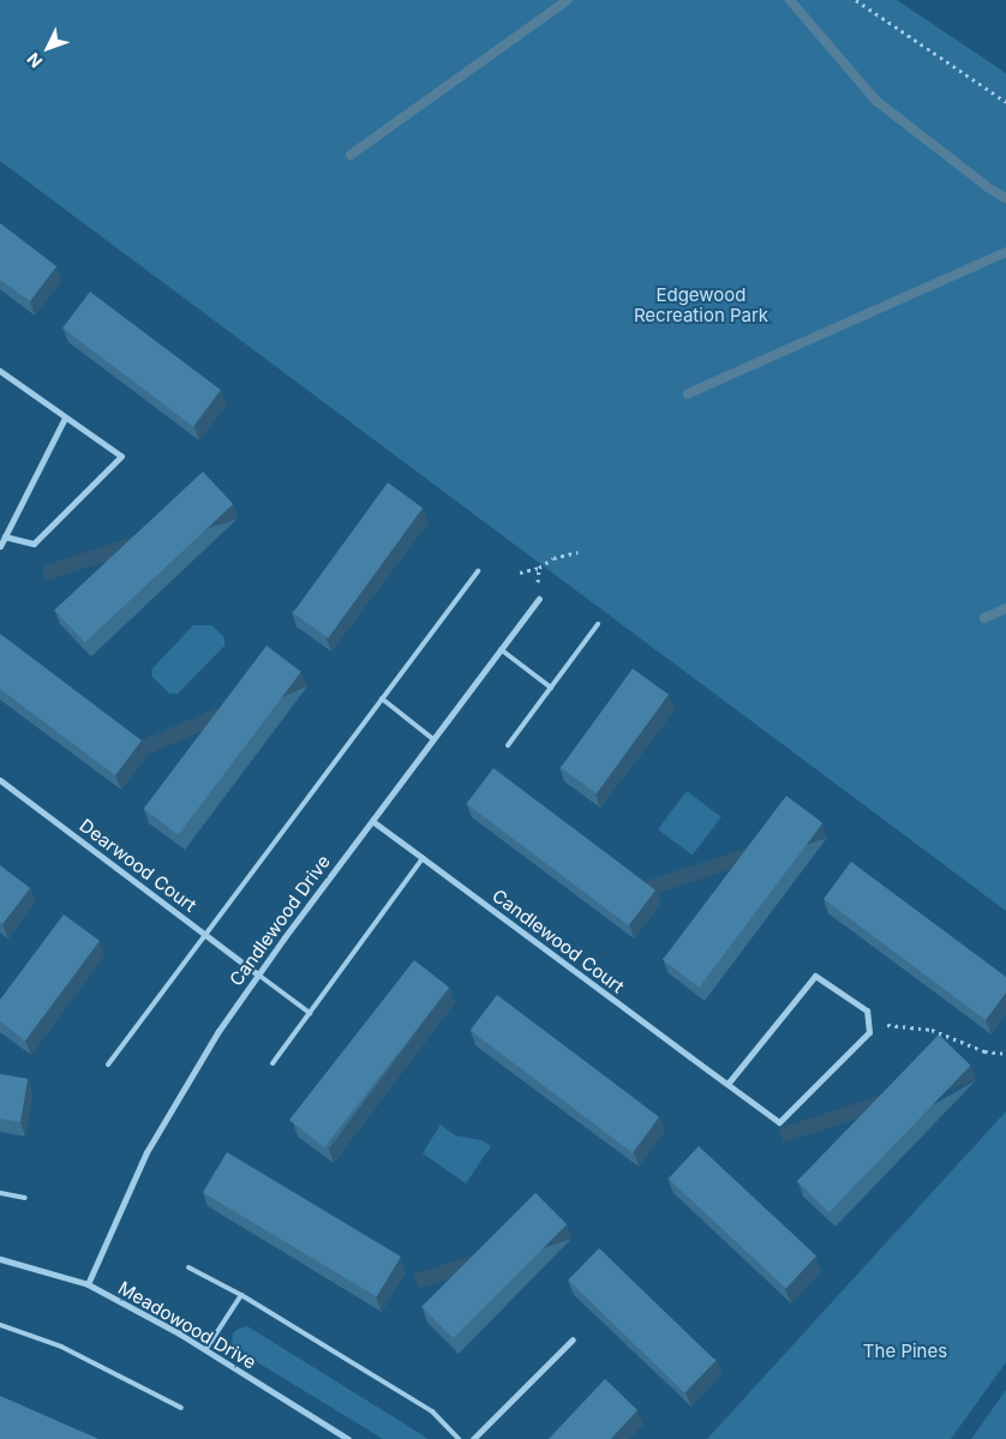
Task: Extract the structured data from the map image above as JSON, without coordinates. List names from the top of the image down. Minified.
{"streets":{"street":["Dearwood Court","Candlewood Drive","Candlewood Court","Meadowood Drive"]},"crossings":[["Dearwood Court","Candlewood Drive"],["Candlewood Drive","Candlewood Court"],["Candlewood Drive","Meadowood Drive"]],"parks":["Edgewood Recreation Park","The Pines"],"north":"bottom left"}
